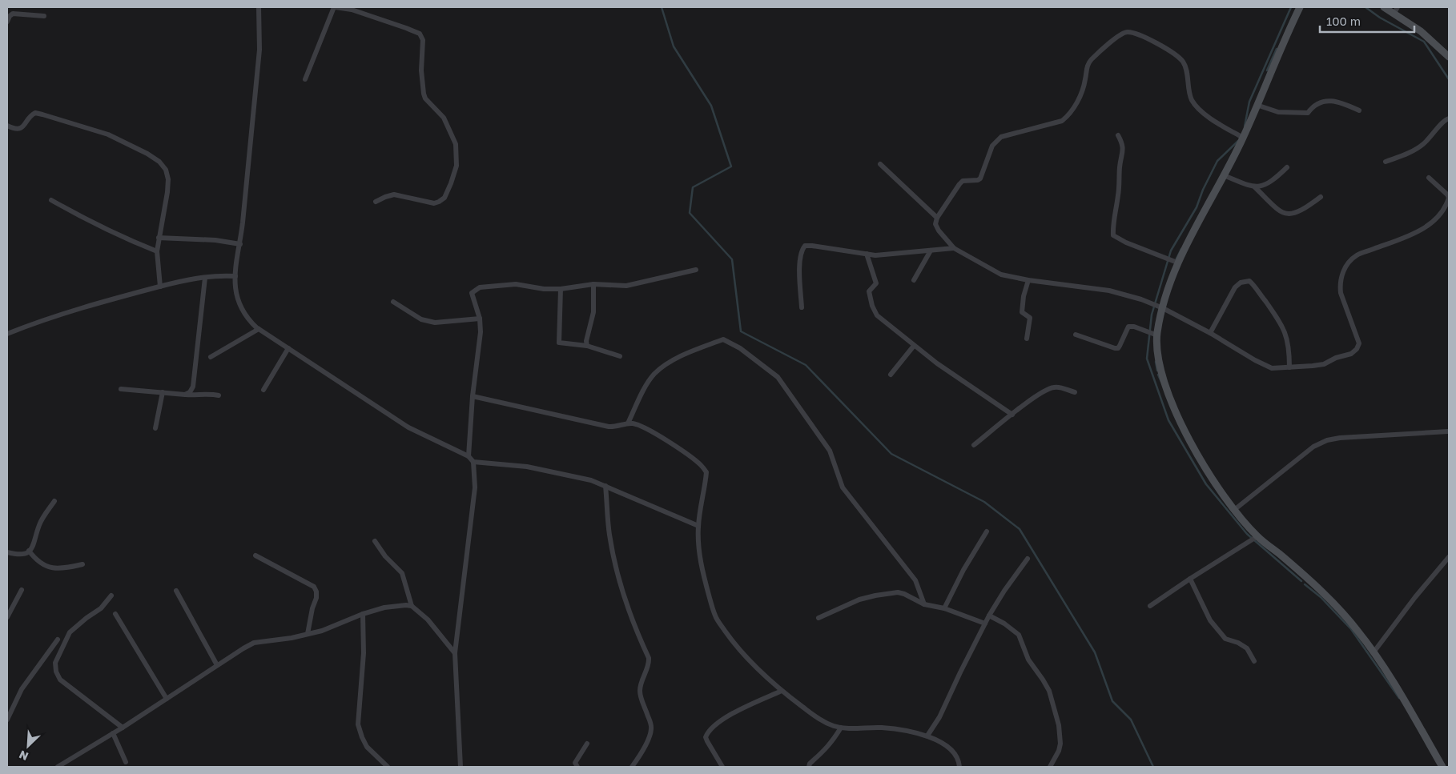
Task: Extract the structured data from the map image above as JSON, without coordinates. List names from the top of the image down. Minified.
{"scale_bar":"100 m","north":"bottom left"}
